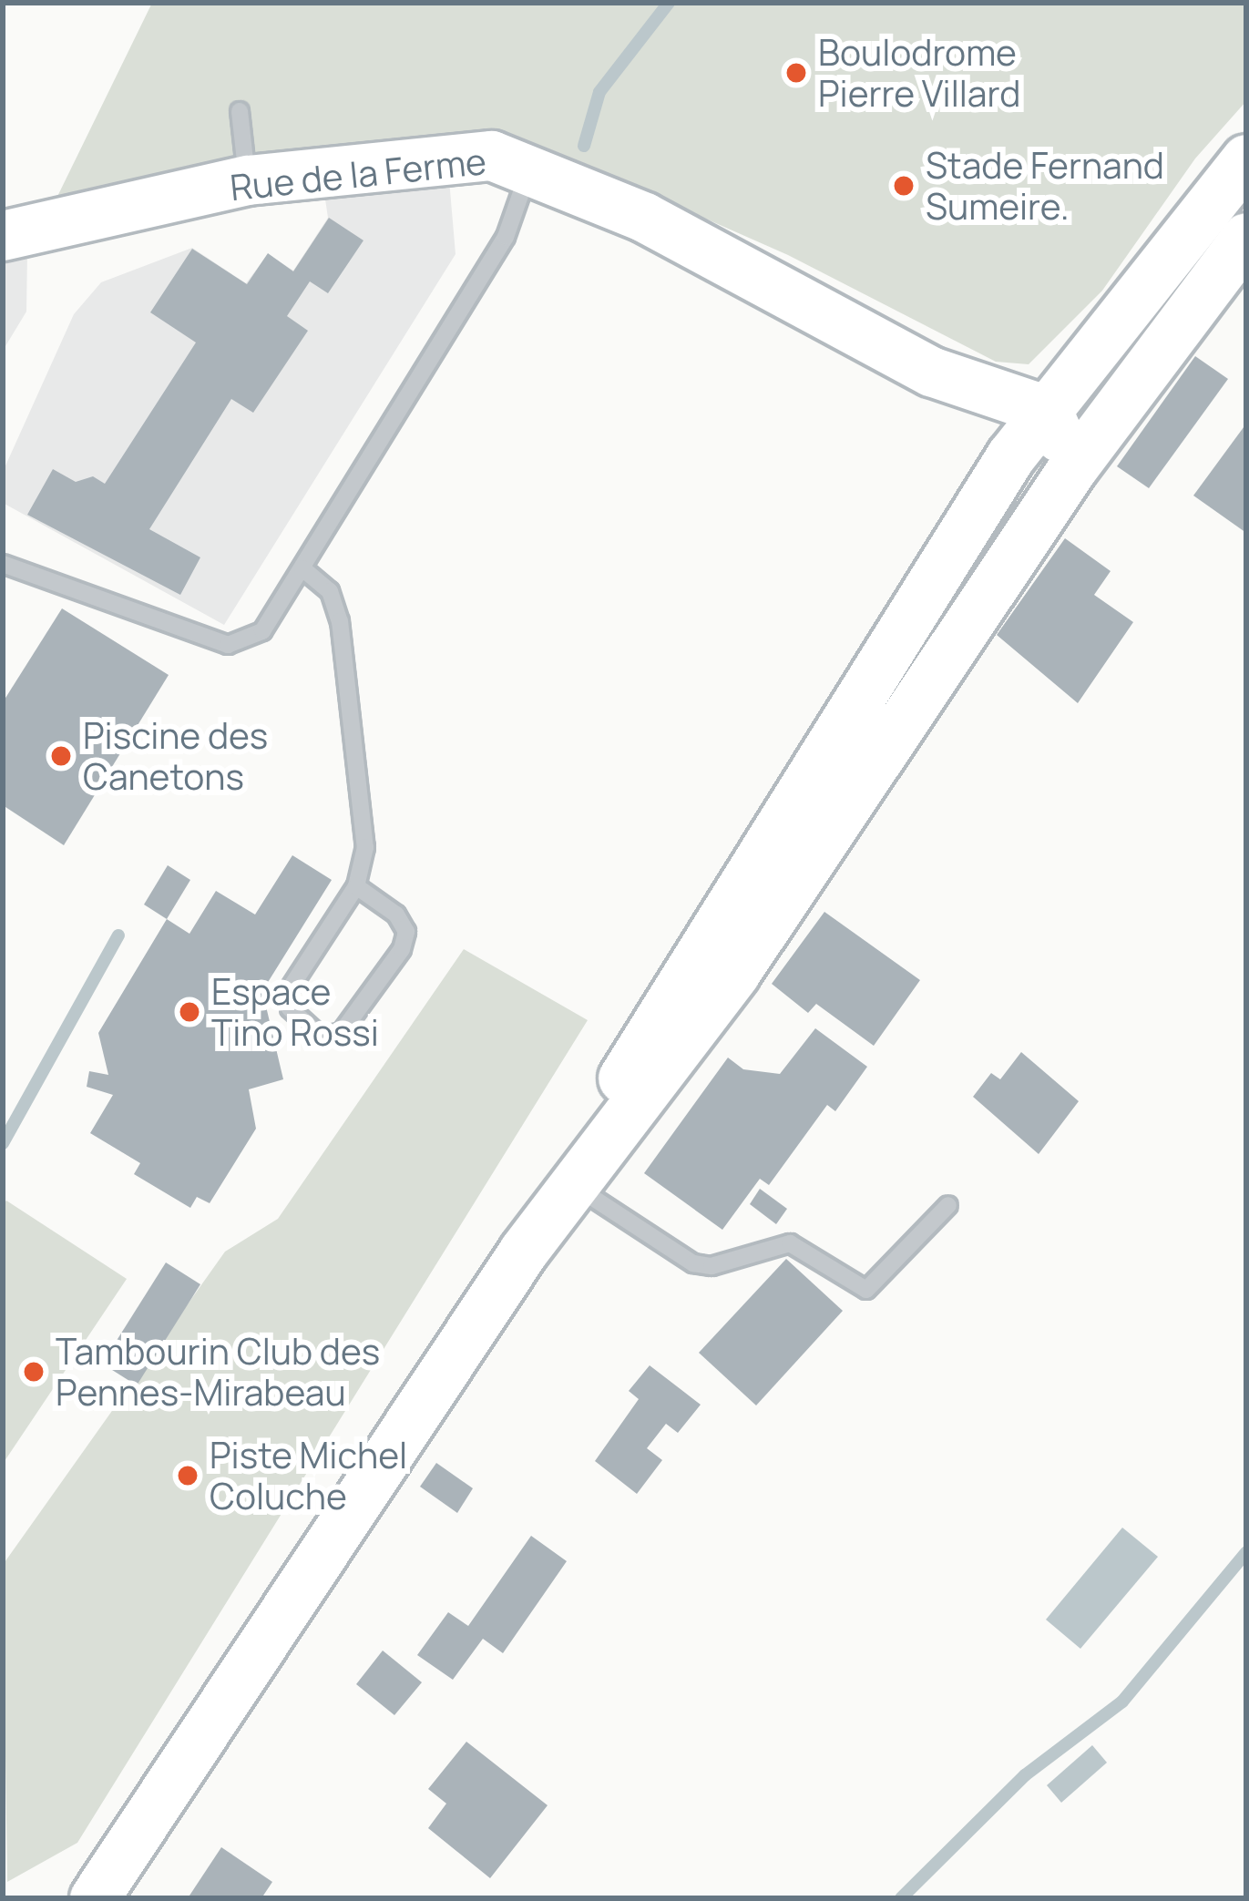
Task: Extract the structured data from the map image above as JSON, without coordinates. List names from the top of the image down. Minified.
{"streets":{"main road":["Rue de la Ferme"]},"places":["Boulodrome Pierre Villard","Stade Fernand Sumeire.","Piscine des Canetons","Espace Tino Rossi","Tambourin Club des Pennes-Mirabeau","Piste Michel Coluche"]}
